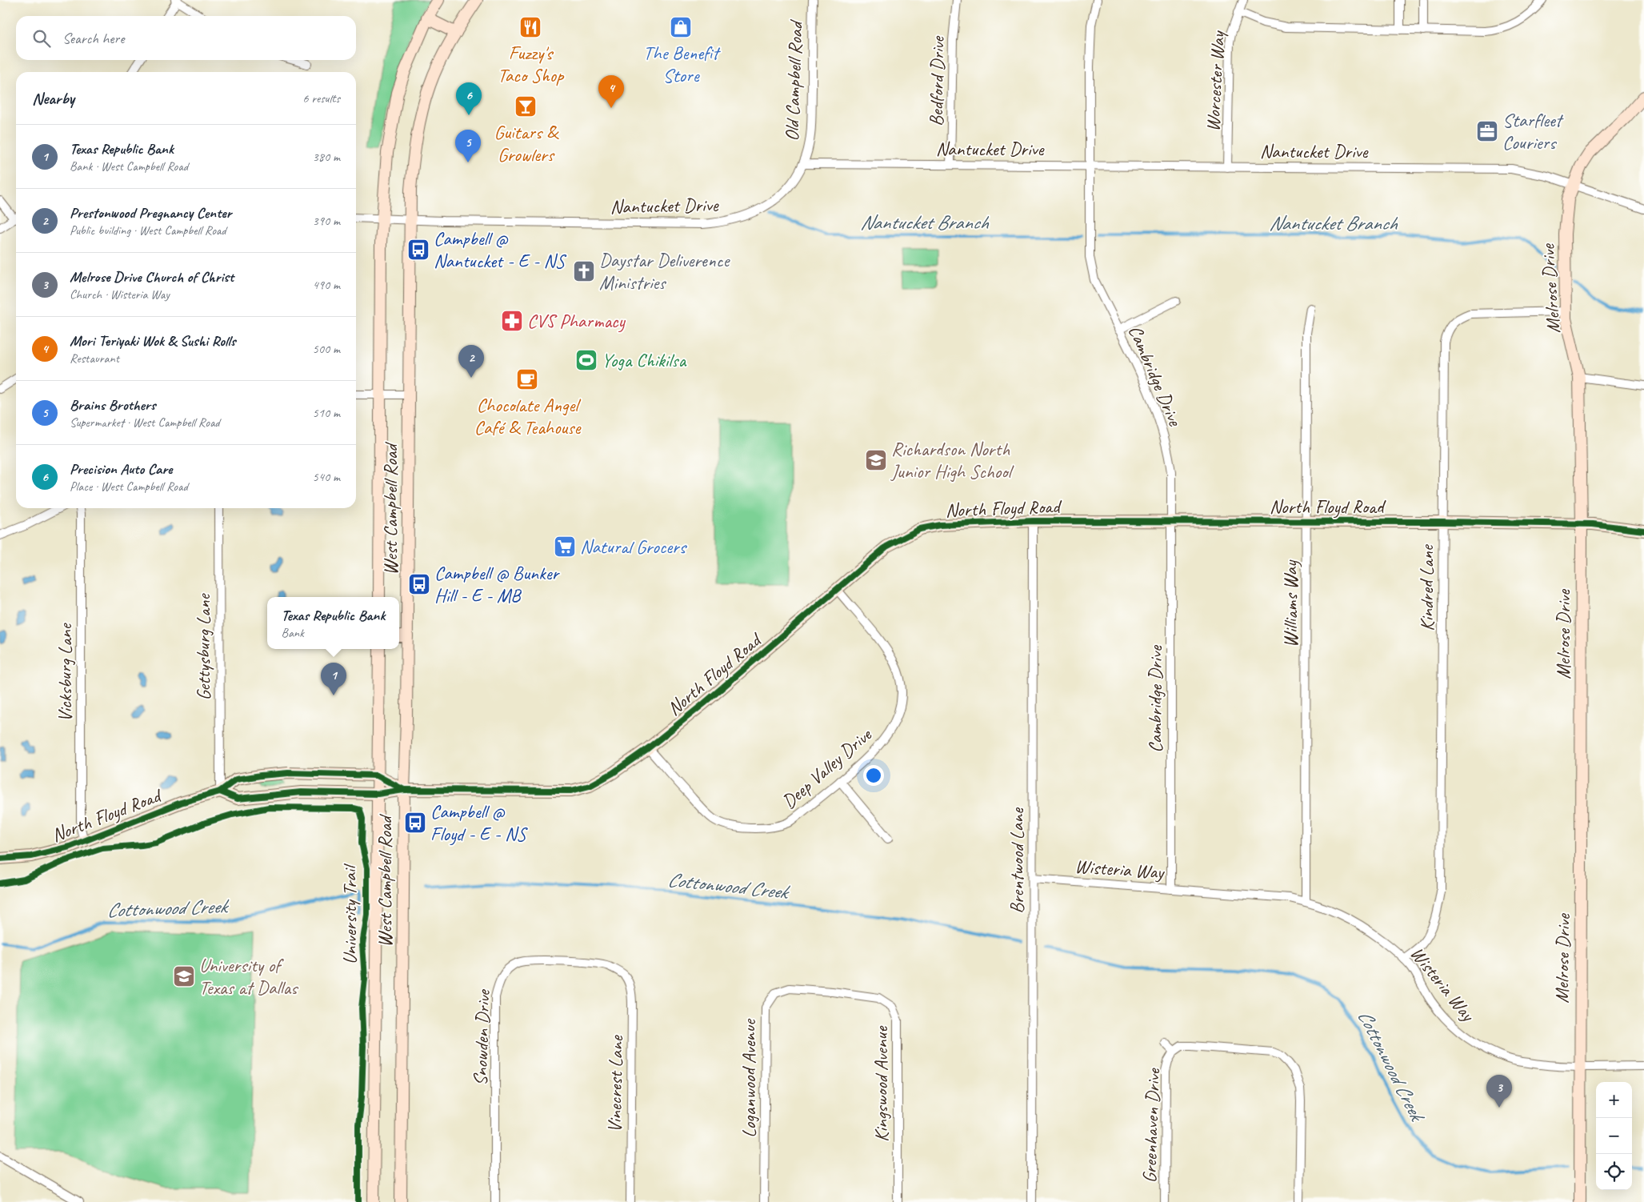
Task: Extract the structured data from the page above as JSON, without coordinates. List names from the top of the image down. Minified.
{"streets":{"street":["Old Campbell Road","Bedford Drive","Worcester Way","Nantucket Drive","Melrose Drive","Cambridge Drive","North Floyd Road","West Campbell Road","Kindred Lane","Williams Way","Gettysburg Lane","Vicksburg Lane","Deep Valley Drive","Brentwood Lane","Wisteria Way","Snowden Drive","Loganwood Avenue","Vinecrest Lane","Kingswood Avenue","Greenhaven Drive"],"cycle path":["University Trail"]},"crossings":[["Old Campbell Road","Nantucket Drive"],["Bedford Drive","Nantucket Drive"],["Worcester Way","Nantucket Drive"],["Nantucket Drive","Melrose Drive"],["Nantucket Drive","Cambridge Drive"],["Nantucket Drive","West Campbell Road"],["Melrose Drive","North Floyd Road"],["Melrose Drive","Kindred Lane"],["Melrose Drive","Wisteria Way"],["Cambridge Drive","North Floyd Road"],["Cambridge Drive","Wisteria Way"],["North Floyd Road","West Campbell Road"],["North Floyd Road","Kindred Lane"],["North Floyd Road","Williams Way"],["North Floyd Road","Gettysburg Lane"],["North Floyd Road","Vicksburg Lane"],["North Floyd Road","Deep Valley Drive"],["North Floyd Road","Brentwood Lane"],["Kindred Lane","Wisteria Way"],["Williams Way","Wisteria Way"],["Brentwood Lane","Wisteria Way"],["Snowden Drive","Vinecrest Lane"],["Loganwood Avenue","Kingswood Avenue"]],"water":["Nantucket Branch","Cottonwood Creek"],"places":{"restaurant":["Fuzzy's Taco Shop"],"shop":["The Benefit Store"],"bar":["Guitars & Growlers"],"office":["Starfleet Couriers"],"bus stop":["Campbell @ Nantucket - E - NS","Campbell @ Bunker Hill - E - MB","Campbell @ Floyd - E - NS"],"church":["Daystar Deliverence Ministries"],"pharmacy":["CVS Pharmacy"],"sports":["Yoga Chikilsa"],"cafe":["Chocolate Angel Café & Teahouse"],"school or university":["Richardson North Junior High School","University of Texas at Dallas"],"supermarket":["Natural Grocers"]},"page":{"search":"Search here","heading":["Nearby","6 results"],"pins":["4","6","5","2","1","3"],"list":[{"mark":"1","name":"Texas Republic Bank","note":"Bank · West Campbell Road","value":"380 m"},{"mark":"2","name":"Prestonwood Pregnancy Center","note":"Public building · West Campbell Road","value":"390 m"},{"mark":"3","name":"Melrose Drive Church of Christ","note":"Church · Wisteria Way","value":"490 m"},{"mark":"4","name":"Mori Teriyaki Wok & Sushi Rolls","note":"Restaurant","value":"500 m"},{"mark":"5","name":"Brains Brothers","note":"Supermarket · West Campbell Road","value":"510 m"},{"mark":"6","name":"Precision Auto Care","note":"Place · West Campbell Road","value":"540 m"}],"popup":["Texas Republic Bank","Bank"],"map_buttons":["+","−"]}}
